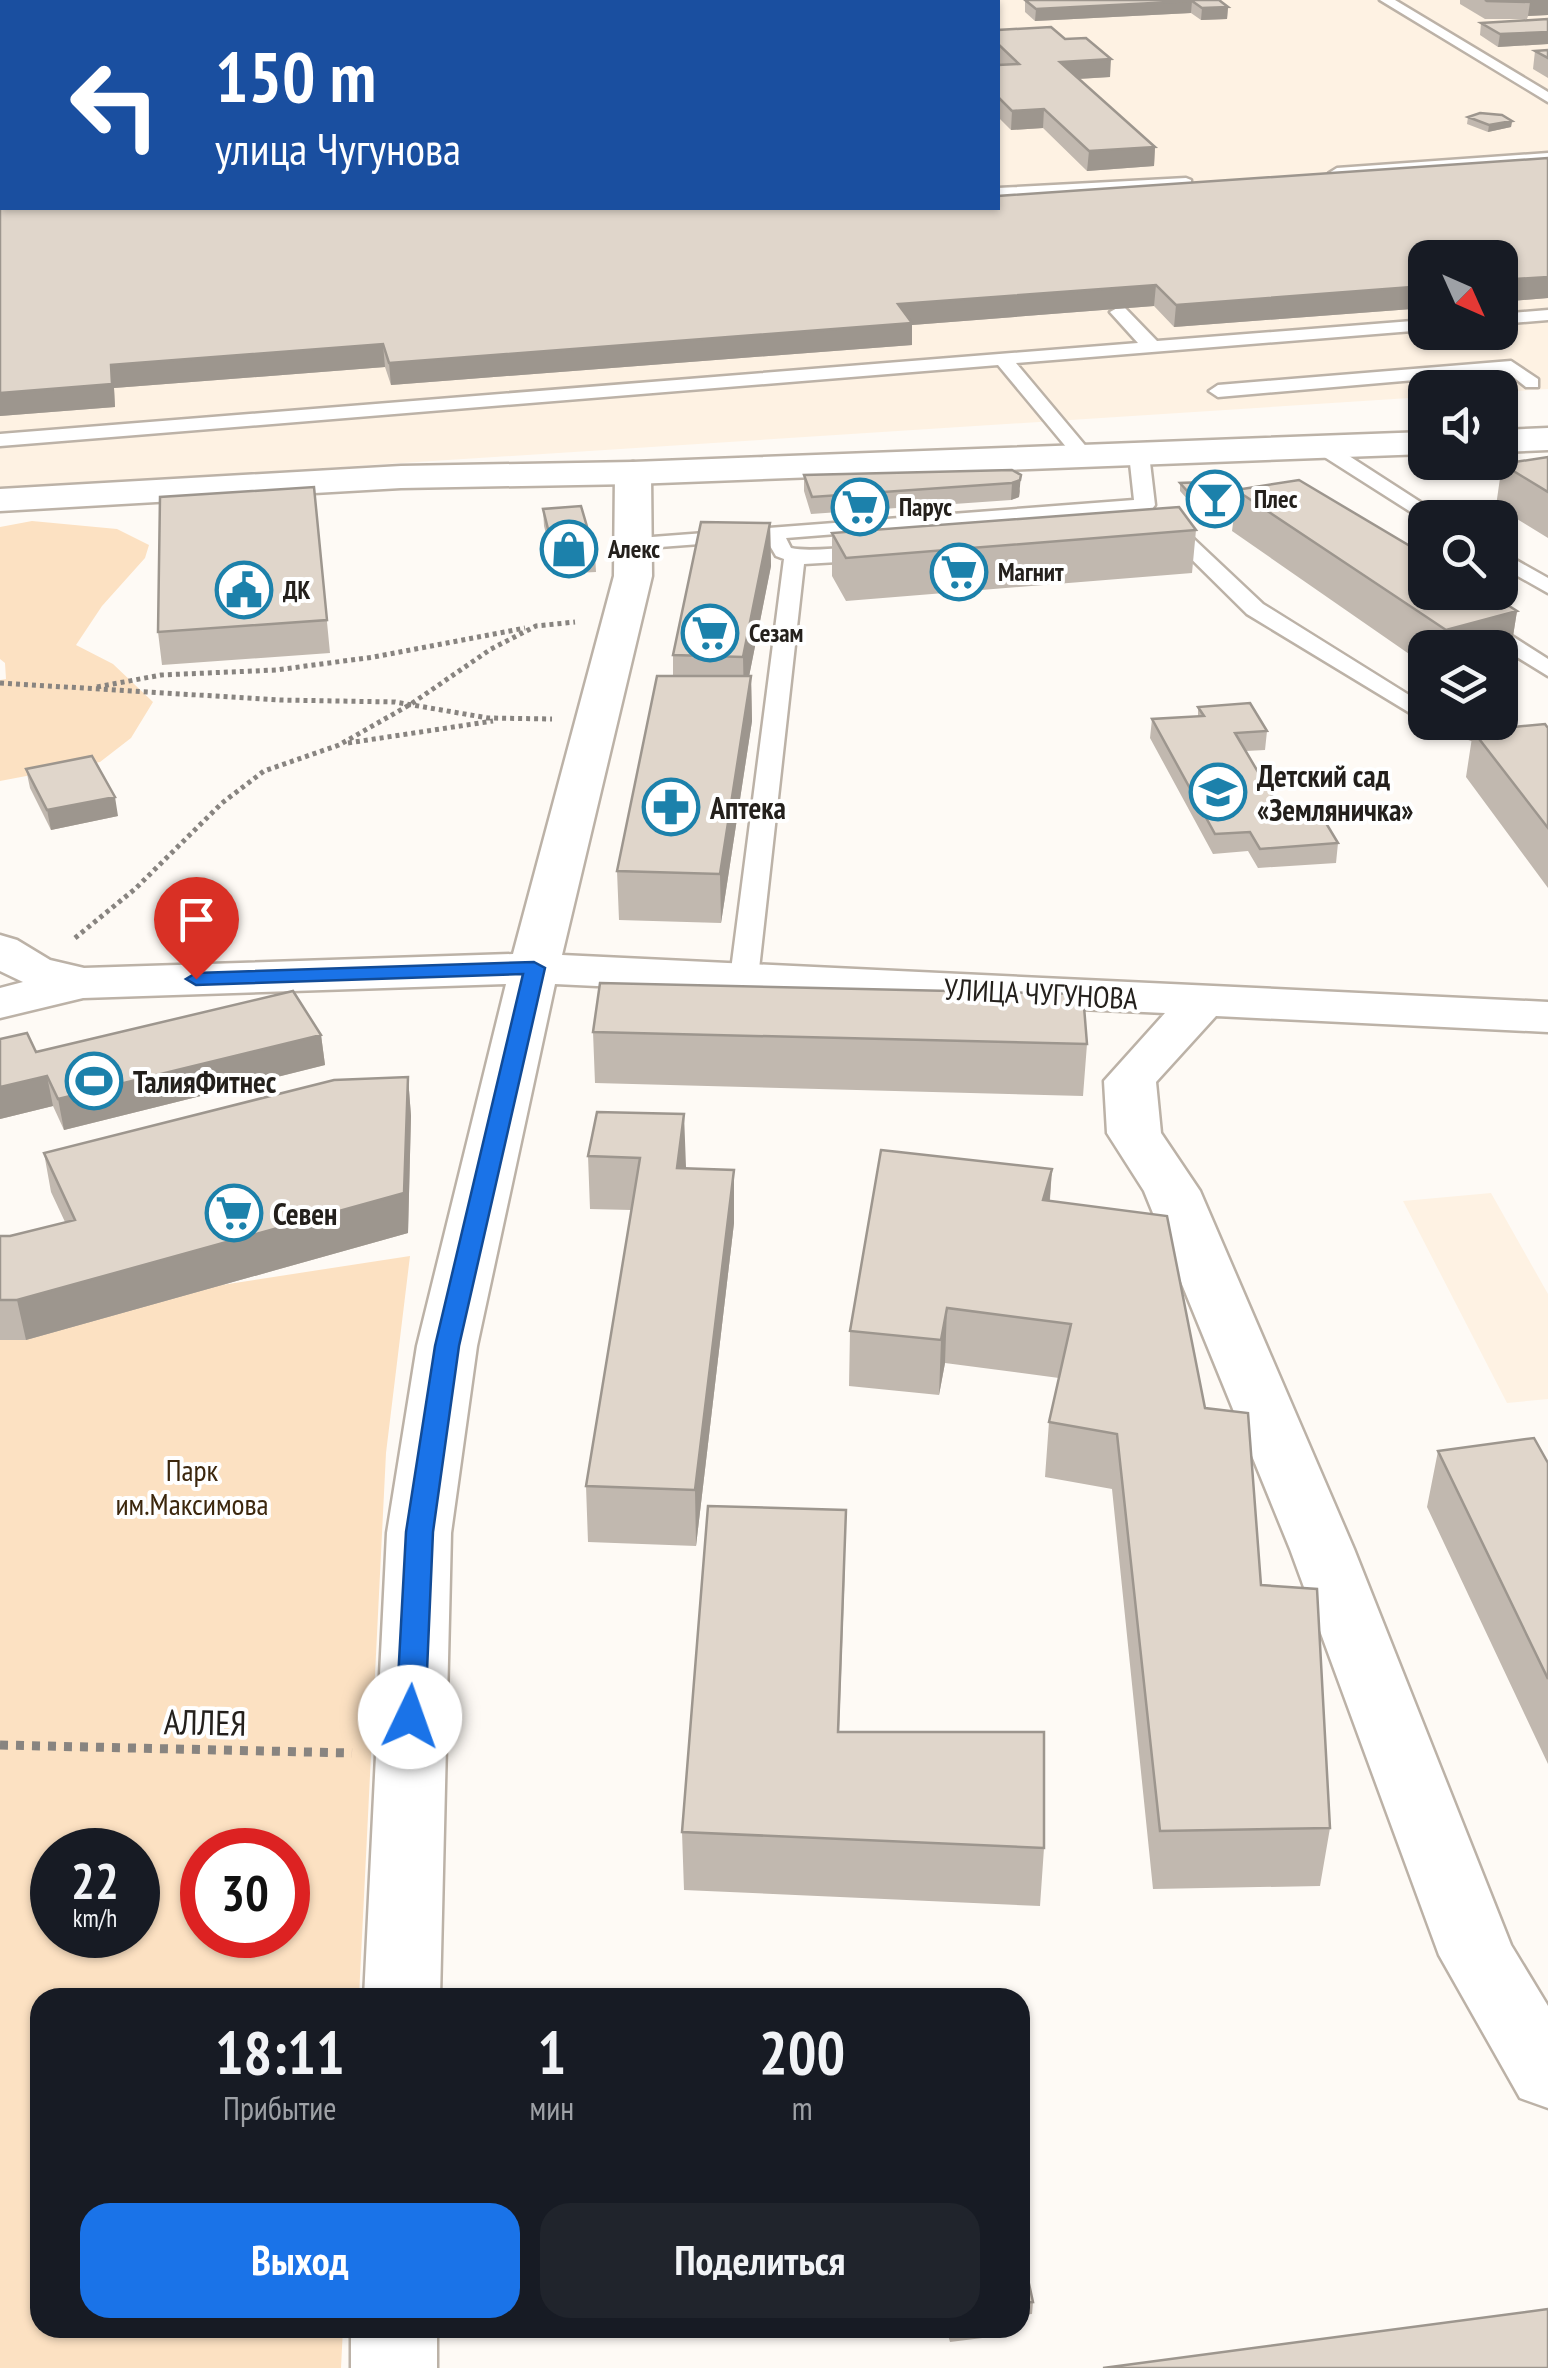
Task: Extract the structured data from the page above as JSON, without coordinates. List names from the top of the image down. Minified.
{"streets":{"street":["УЛИЦА ЧУГУНОВА"],"path":["АЛЛЕЯ"]},"parks":["Парк им.Максимова"],"places":{"bar":["Плес"],"supermarket":["Парус","Магнит","Сезам","Севен"],"shop":["Алекс"],"public building":["ДК"],"school or university":["Детский сад «Земляничка»"],"pharmacy":["Аптека"],"sports":["ТалияФитнес"]},"north":"bottom right","page":{"turn":["150 m","улица Чугунова"],"speed":"22 km/h","limit":"30","eta":["18:11","Прибытие","1","мин","200","m"],"buttons":["Выход","Поделиться"]}}
